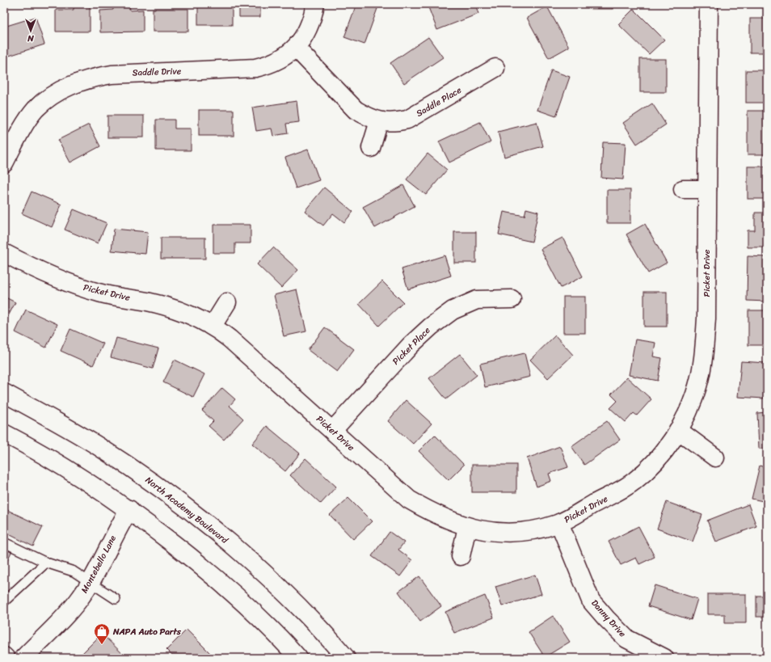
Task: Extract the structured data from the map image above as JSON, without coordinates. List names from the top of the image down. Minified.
{"streets":{"main road":["Saddle Drive","Saddle Place","Picket Drive","Picket Place","North Academy Boulevard","Montebello Lane","Danny Drive"]},"crossings":[["Saddle Drive","Saddle Place"],["Picket Drive","Picket Place"],["Picket Drive","Danny Drive"]],"places":{"shop":["NAPA Auto Parts"]},"north":"bottom"}
